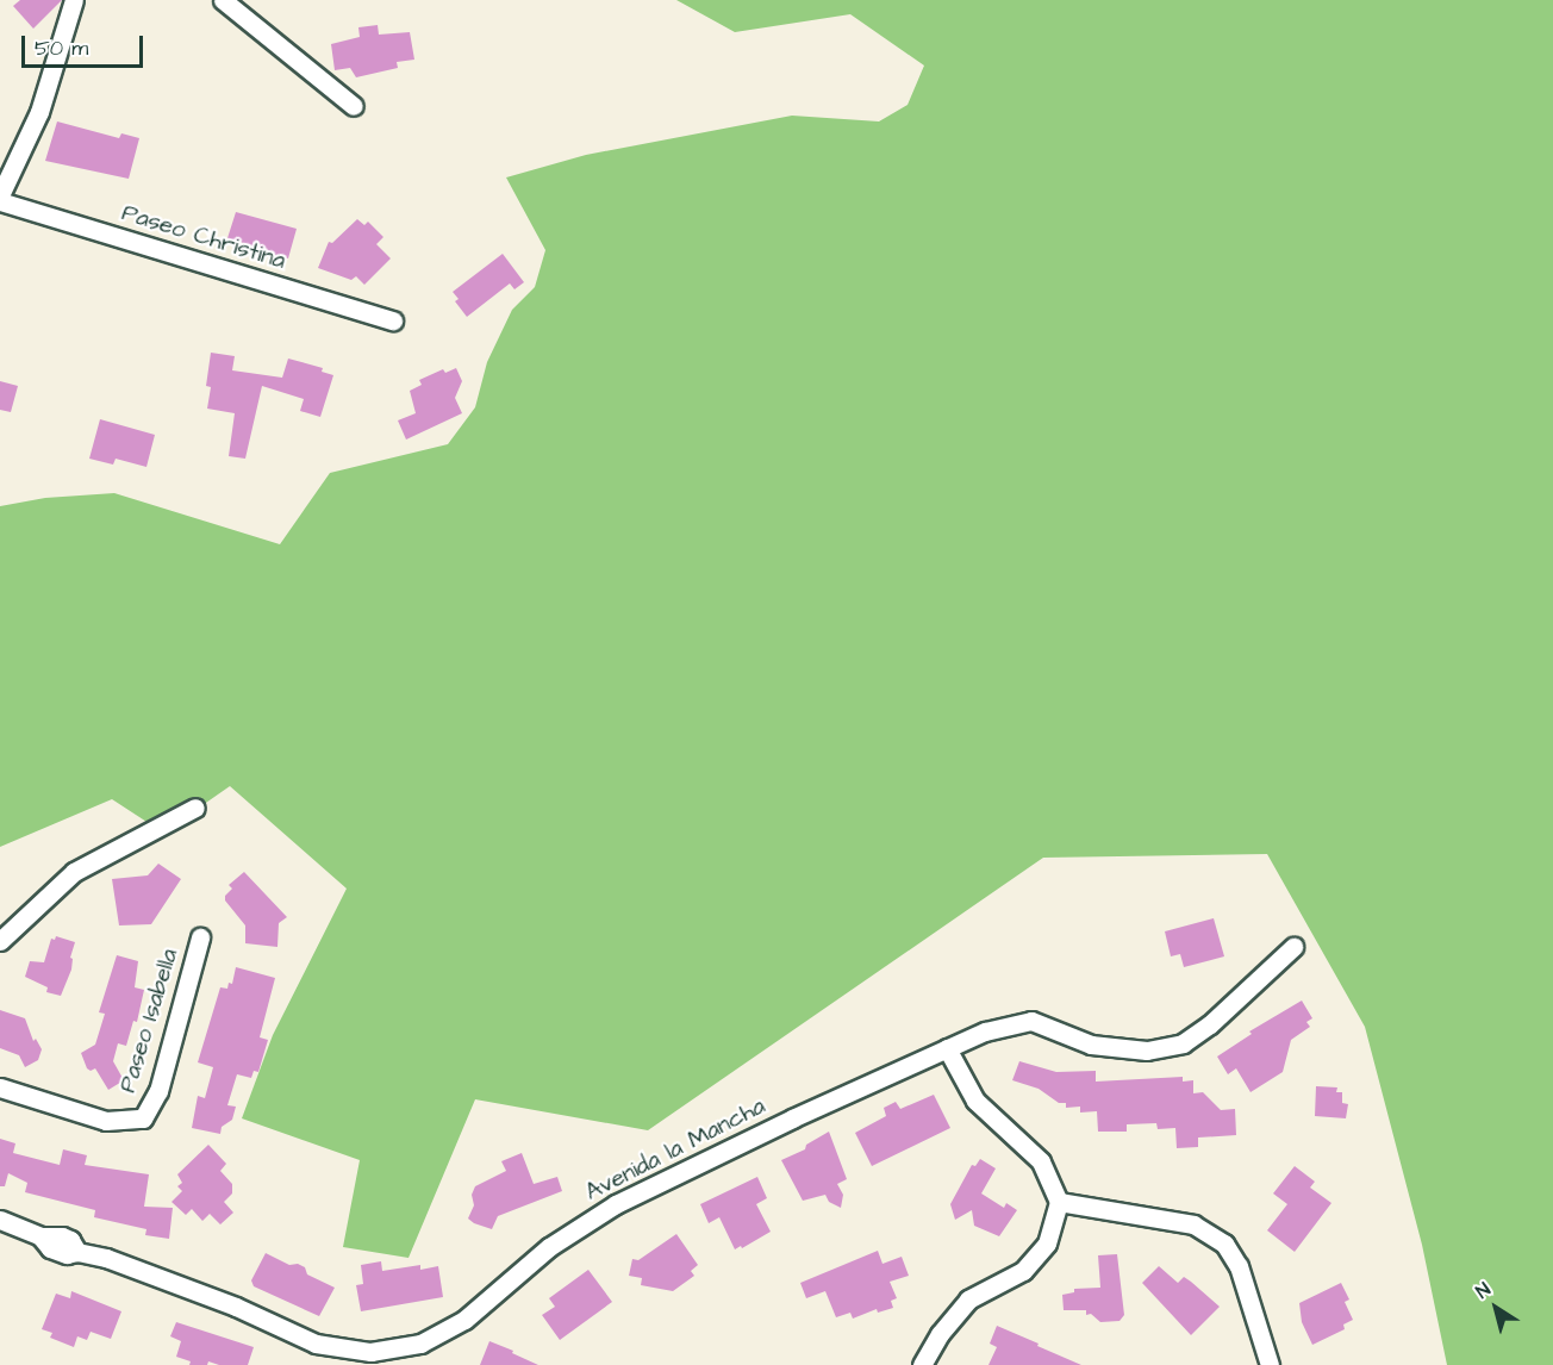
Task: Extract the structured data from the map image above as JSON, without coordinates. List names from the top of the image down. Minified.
{"streets":{"street":["Paseo Christina","Paseo Isabella","Avenida la Mancha"]},"scale_bar":"50 m","north":"top left"}
